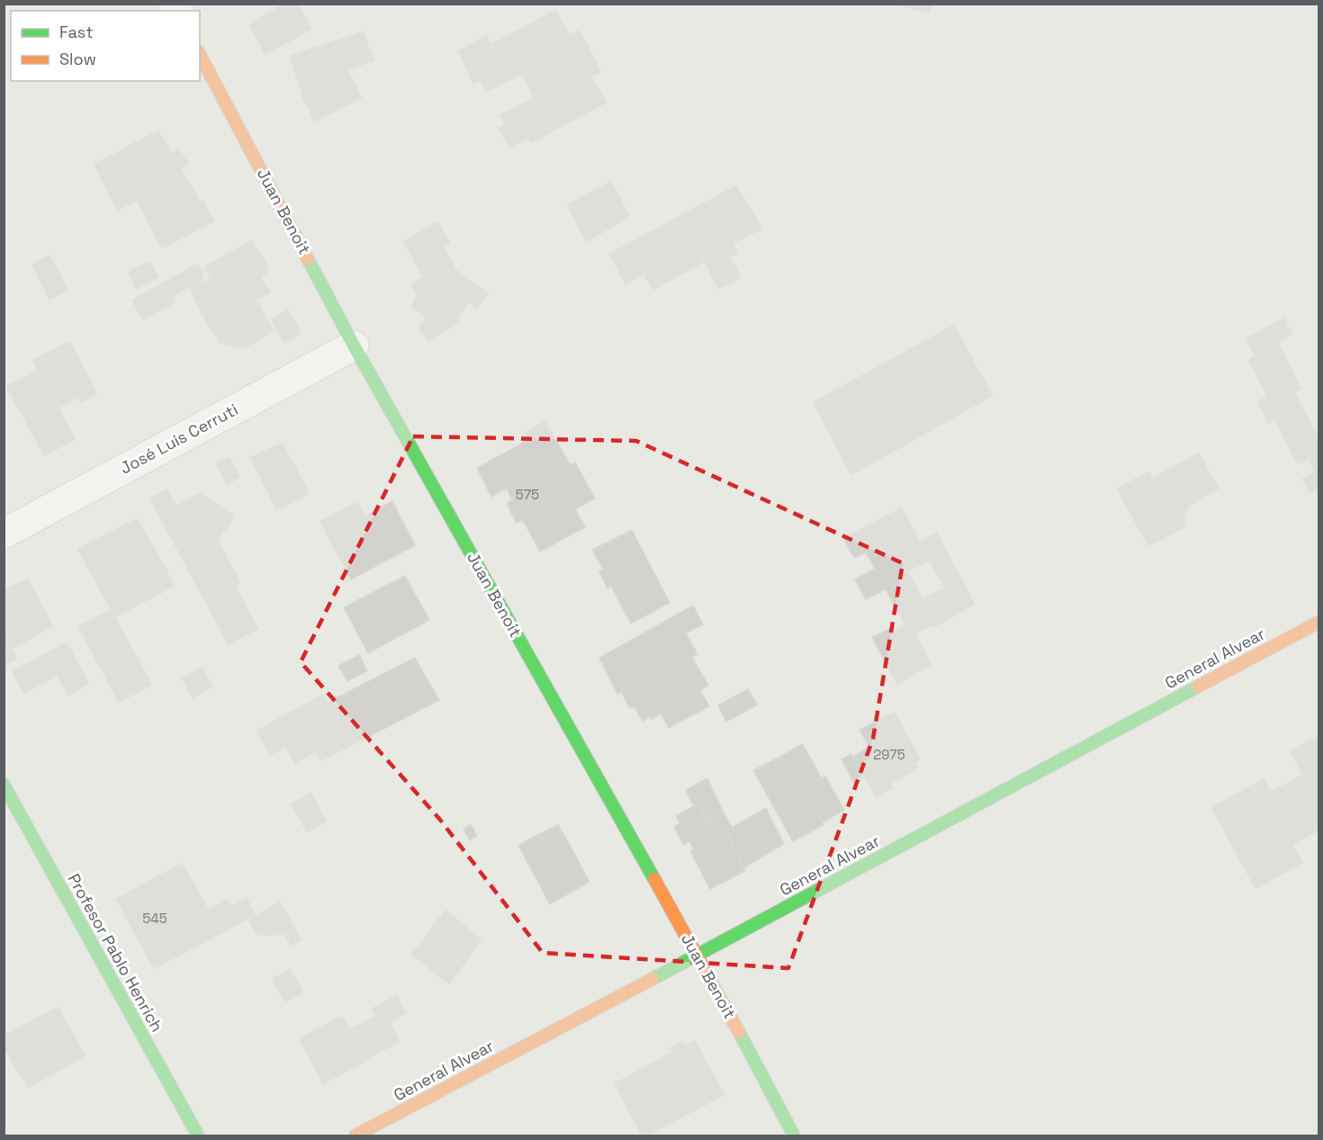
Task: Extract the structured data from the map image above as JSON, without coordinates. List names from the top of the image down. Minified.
{"streets":{"street":["Juan Benoit","José Luis Cerruti","General Alvear","Profesor Pablo Henrich"]},"crossings":[["Juan Benoit","José Luis Cerruti"],["Juan Benoit","General Alvear"]],"house_numbers":["575","2975","545"],"legend":["Fast","Slow"]}
